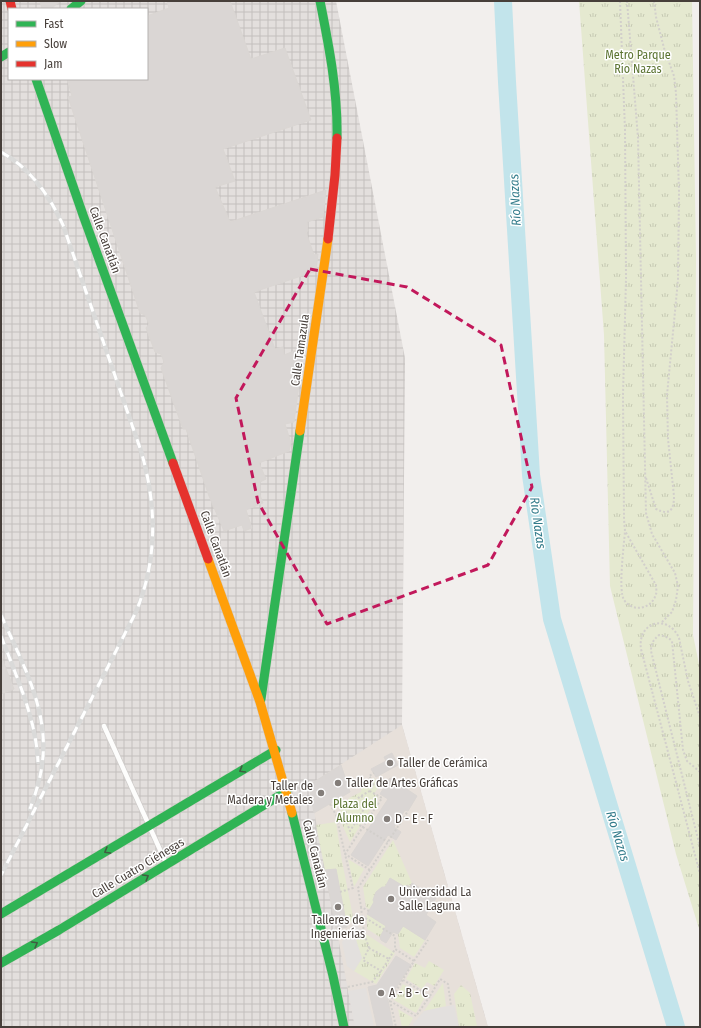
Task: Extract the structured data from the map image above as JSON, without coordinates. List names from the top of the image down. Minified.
{"streets":{"street":["Calle Canatlán","Calle Tamazula","Calle Cuatro Ciénegas"]},"crossings":[["Calle Canatlán","Calle Tamazula"],["Calle Canatlán","Calle Cuatro Ciénegas"]],"water":["Río Nazas"],"parks":["Metro Parque Río Nazas","Plaza del Alumno"],"places":["Taller de Cerámica","Taller de Artes Gráficas","Taller de Madera y Metales","D - E - F","Universidad La Salle Laguna","Talleres de Ingenierías","A - B - C"],"legend":["Fast","Slow","Jam"]}
